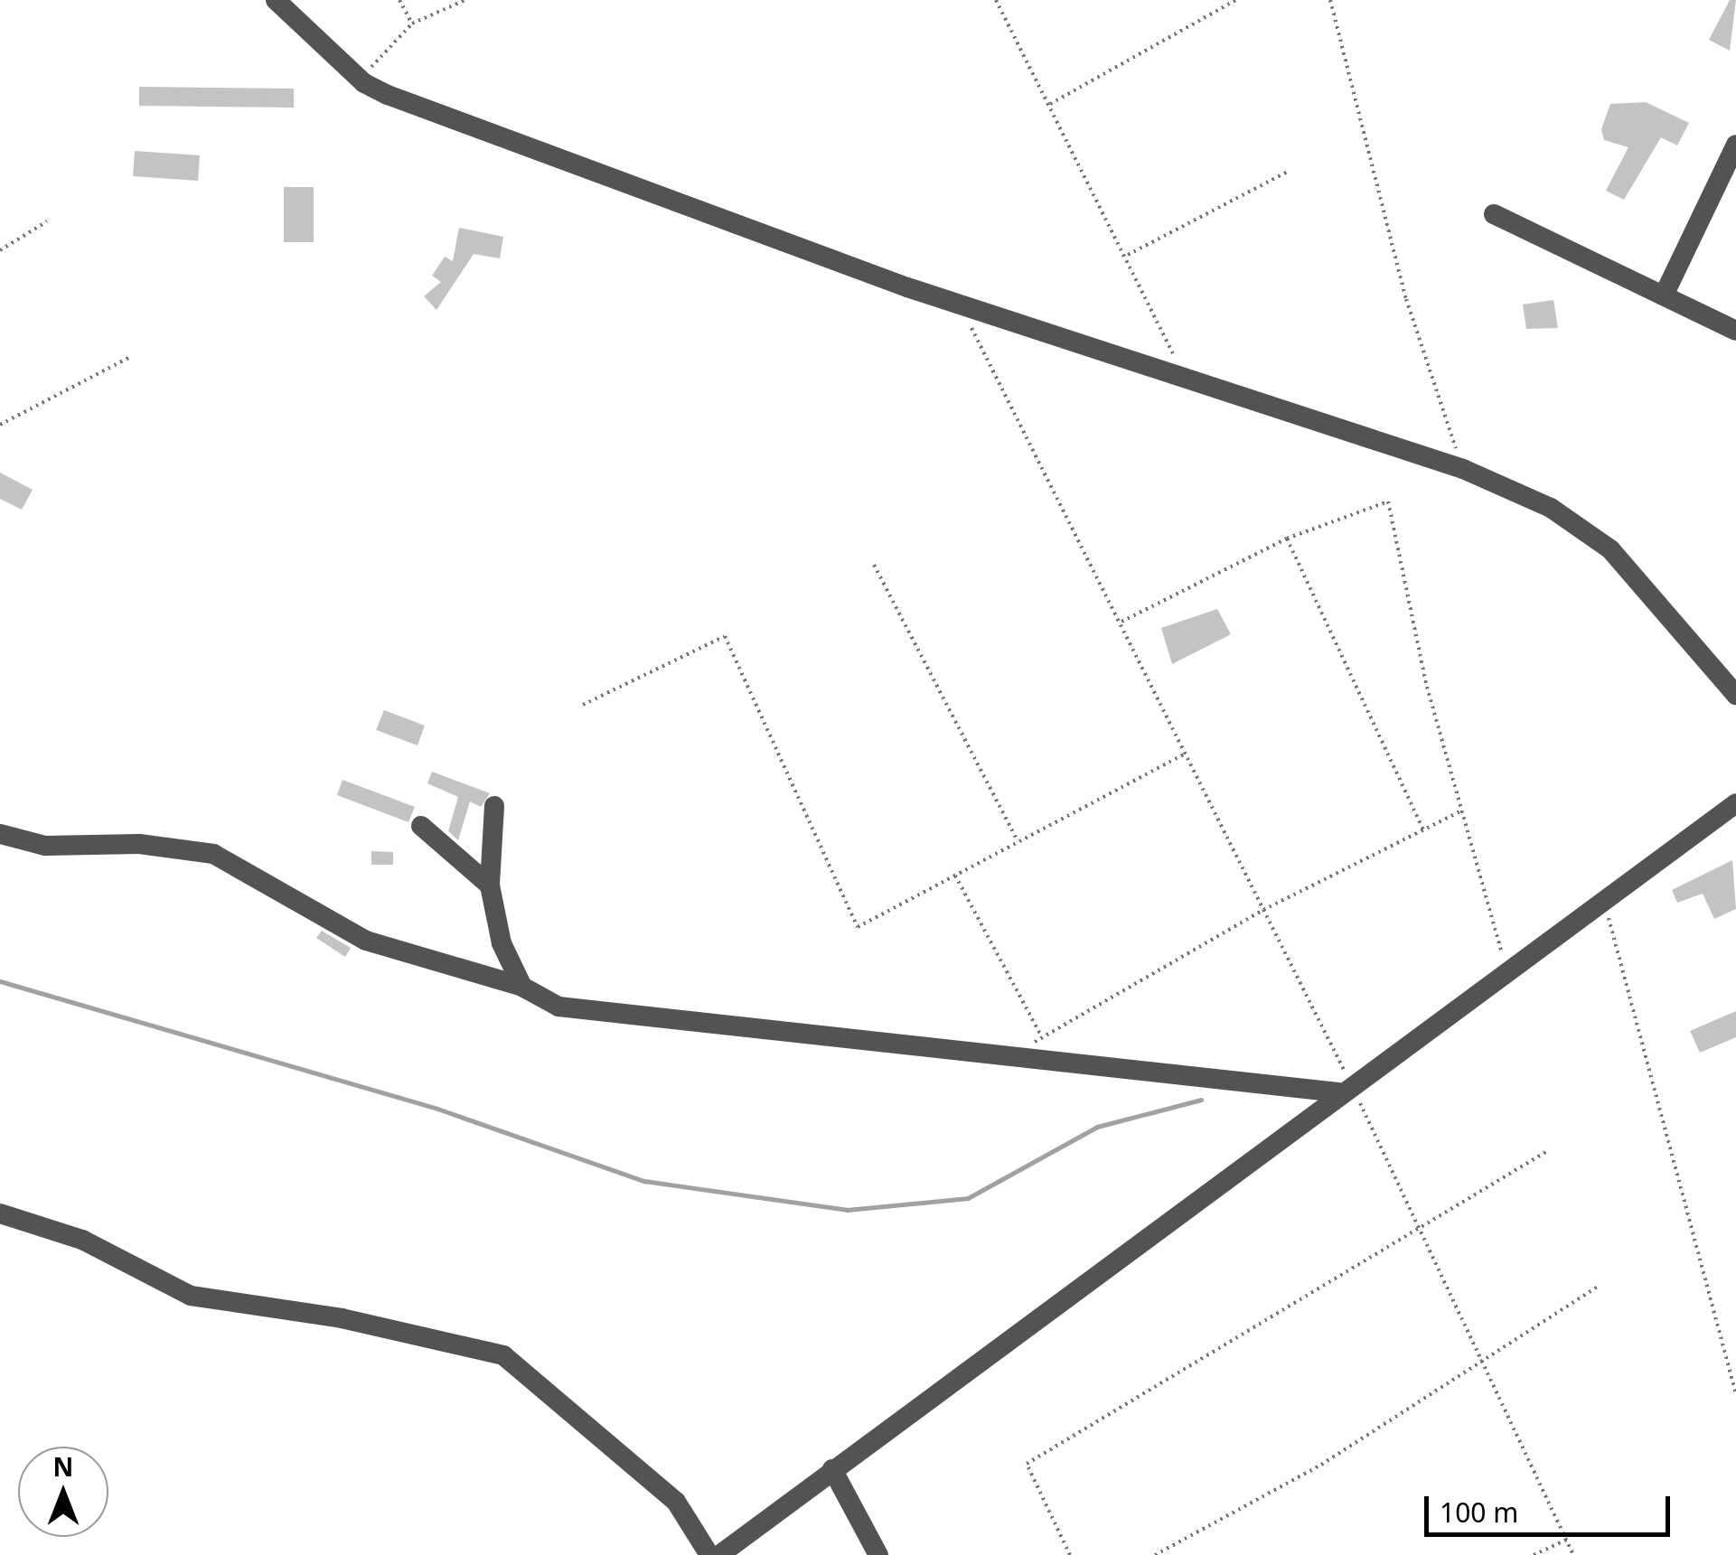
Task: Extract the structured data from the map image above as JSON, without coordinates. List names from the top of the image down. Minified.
{"scale_bar":"100 m","north":"top"}
